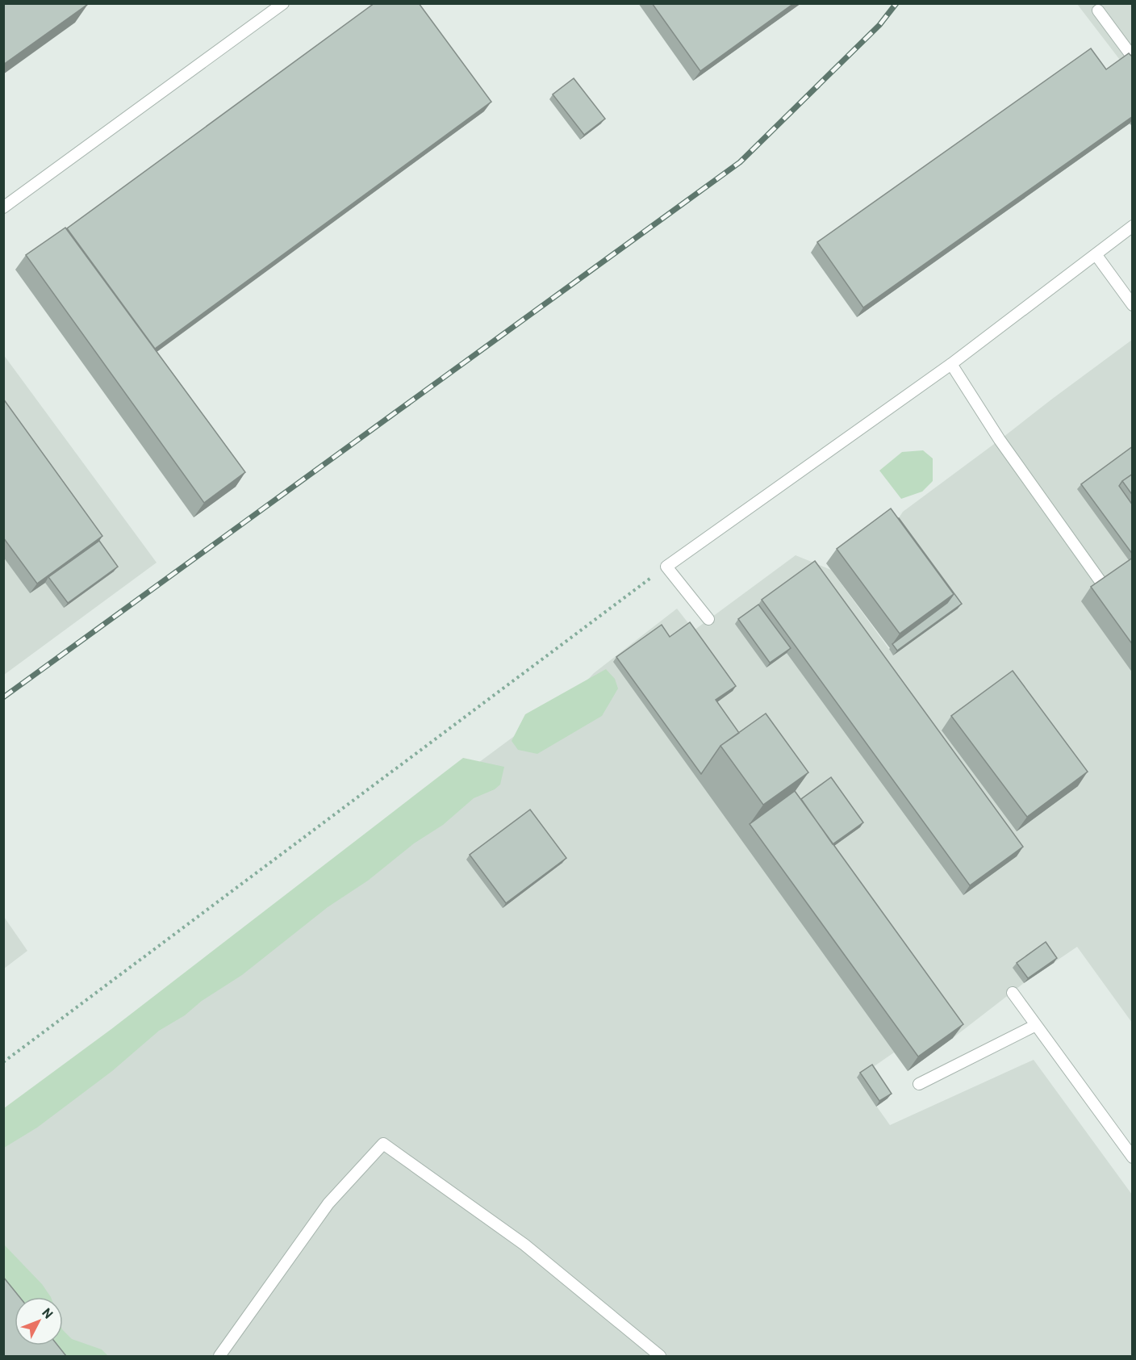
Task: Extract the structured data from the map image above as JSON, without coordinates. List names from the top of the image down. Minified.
{"north":"top right"}
